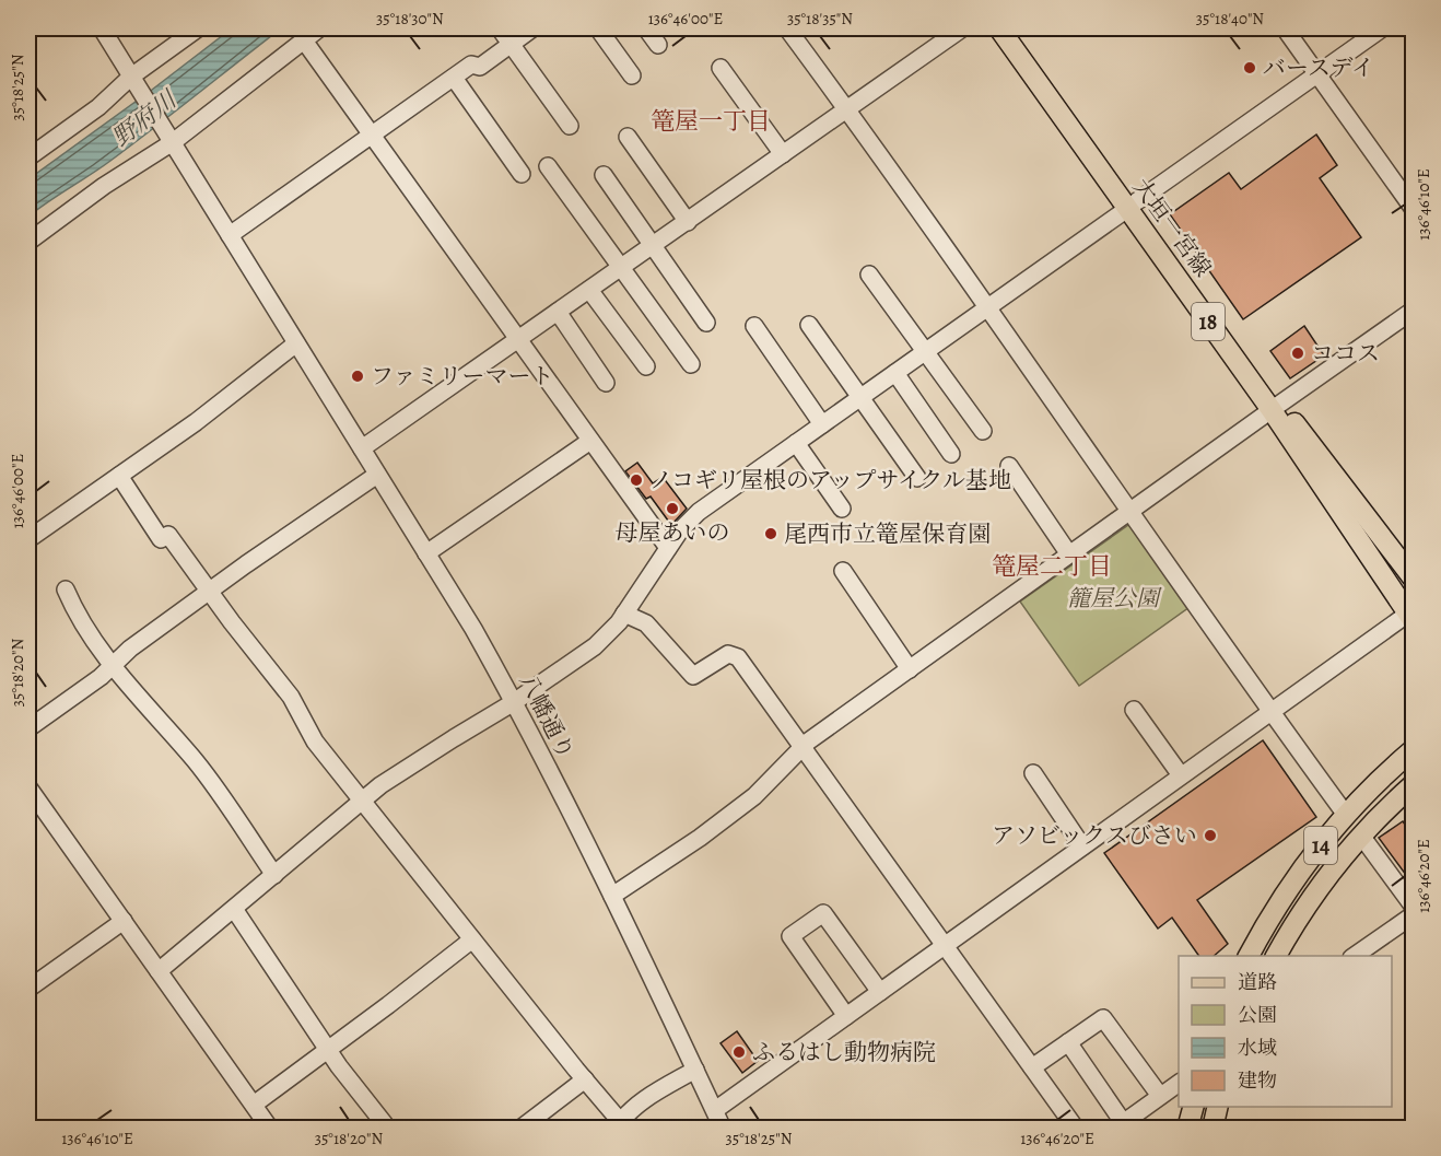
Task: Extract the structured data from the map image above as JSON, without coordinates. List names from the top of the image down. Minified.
{"streets":{"main road":["大垣一宮線","18","14"],"street":["八幡通り"]},"districts":["篭屋一丁目","篭屋二丁目"],"water":["野府川"],"parks":["籠屋公園"],"places":["バースデイ","ココス","ファミリーマート","ノコギリ屋根のアップサイクル基地","母屋あいの","尾西市立篭屋保育園","アソビックスびさい","ふるはし動物病院"],"legend":["道路","公園","水域","建物"],"coordinates":["35°18'30\"N","136°46'00\"E","35°18'35\"N","35°18'40\"N","35°18'25\"N","136°46'10\"E","35°18'20\"N","136°46'20\"E"]}
